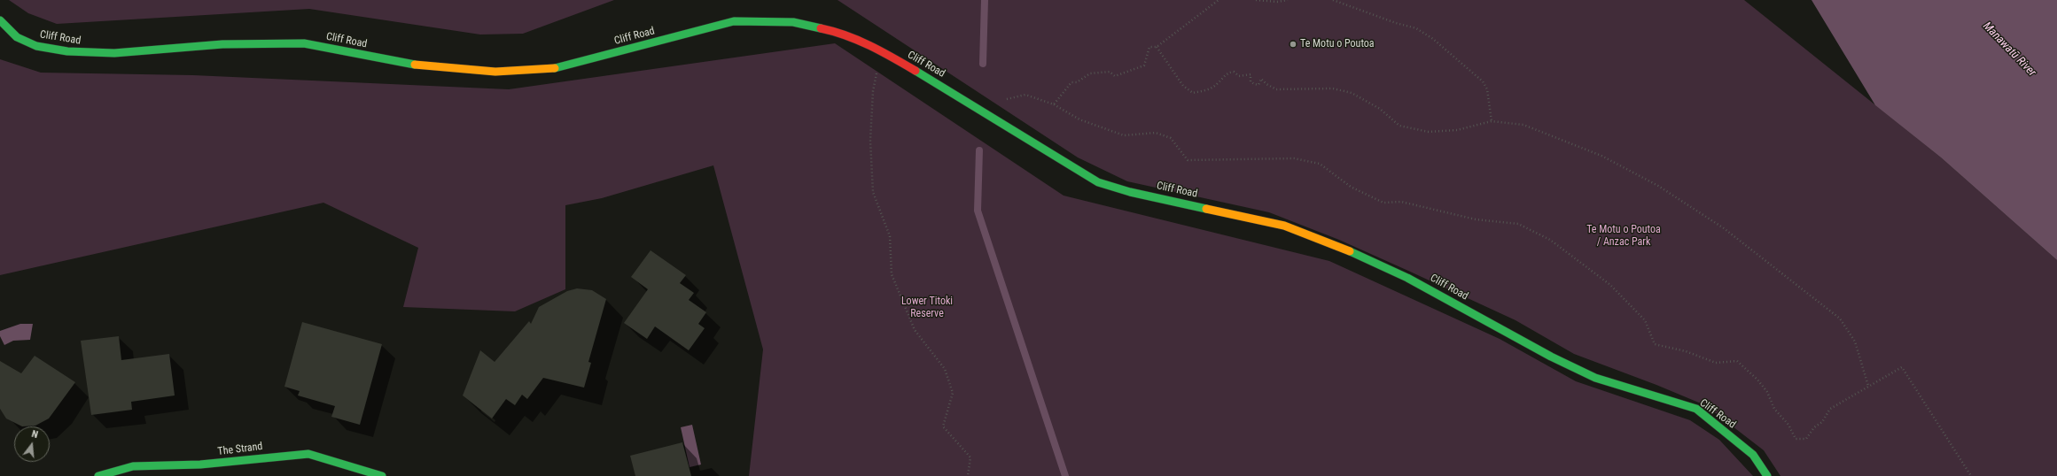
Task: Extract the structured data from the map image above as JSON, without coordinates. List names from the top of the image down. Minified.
{"streets":{"street":["Cliff Road","The Strand"]},"water":["Manawatū River"],"parks":["Te Motu o Poutoa / Anzac Park","Lower Titoki Reserve"],"places":["Te Motu o Poutoa"],"north":"top"}
